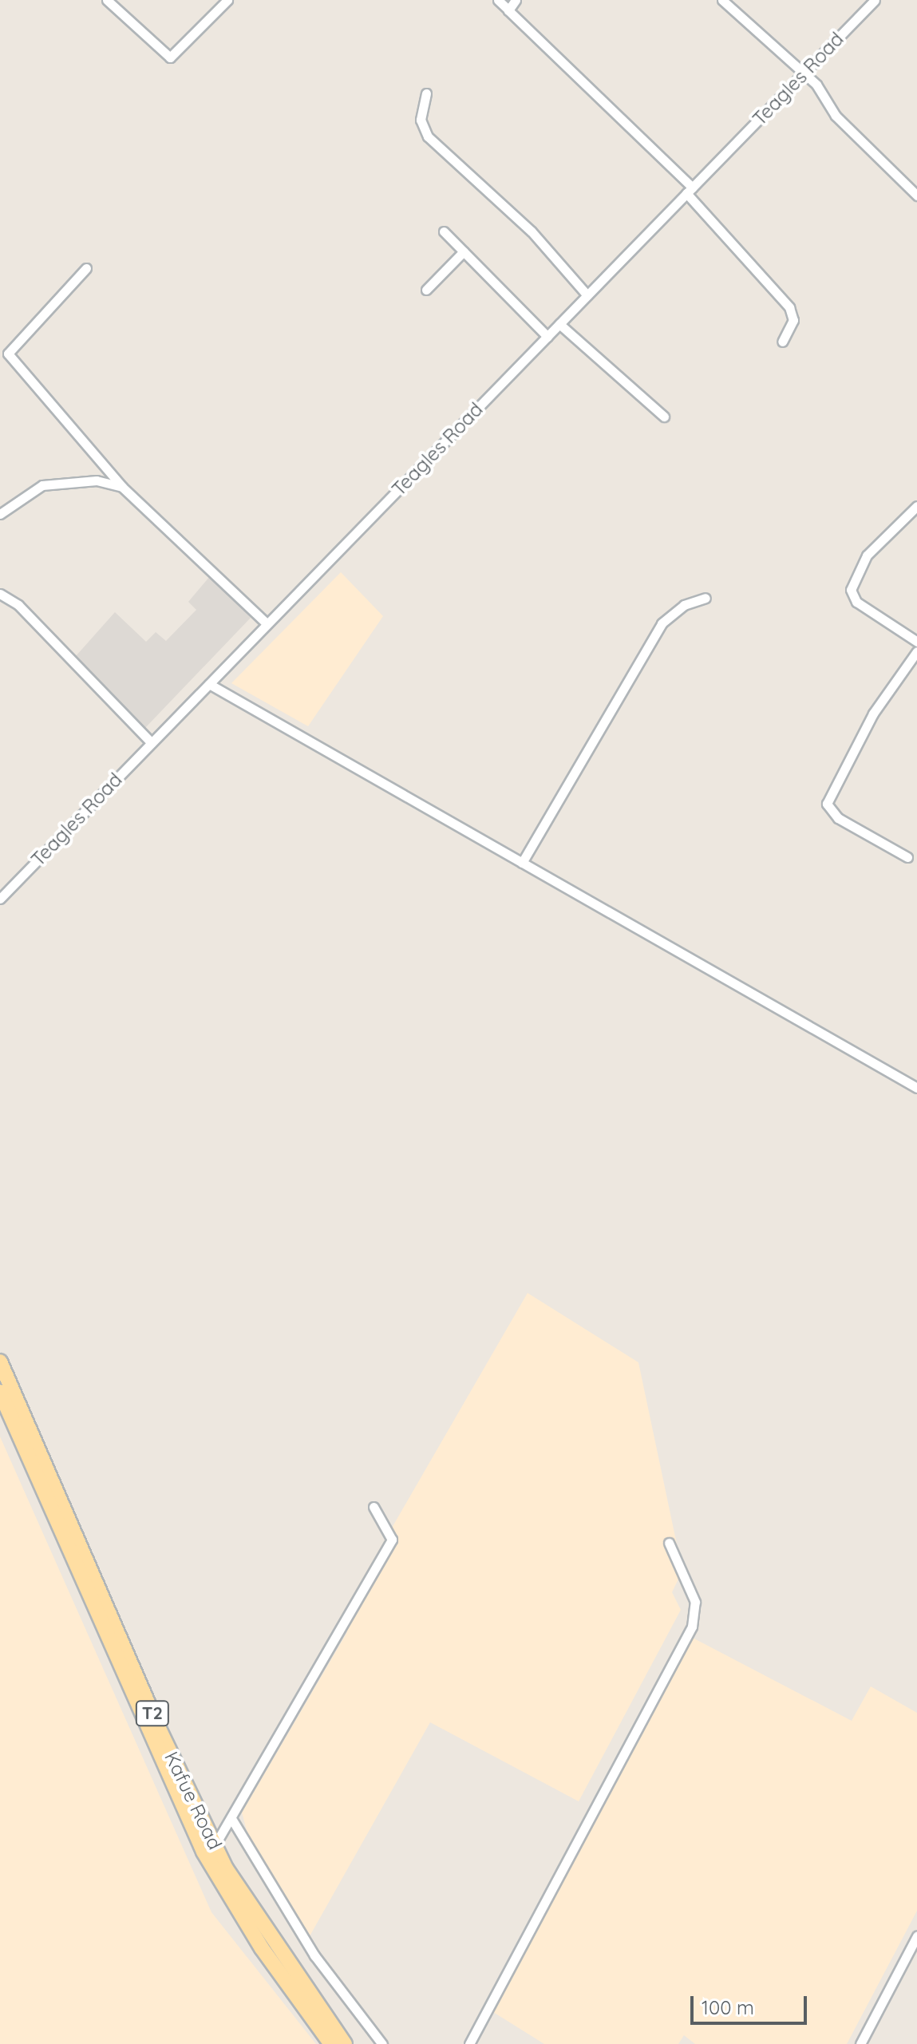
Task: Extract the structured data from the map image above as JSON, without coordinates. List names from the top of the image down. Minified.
{"streets":{"main road":["T2","Kafue Road"],"street":["Teagles Road"]},"scale_bar":"100 m"}
